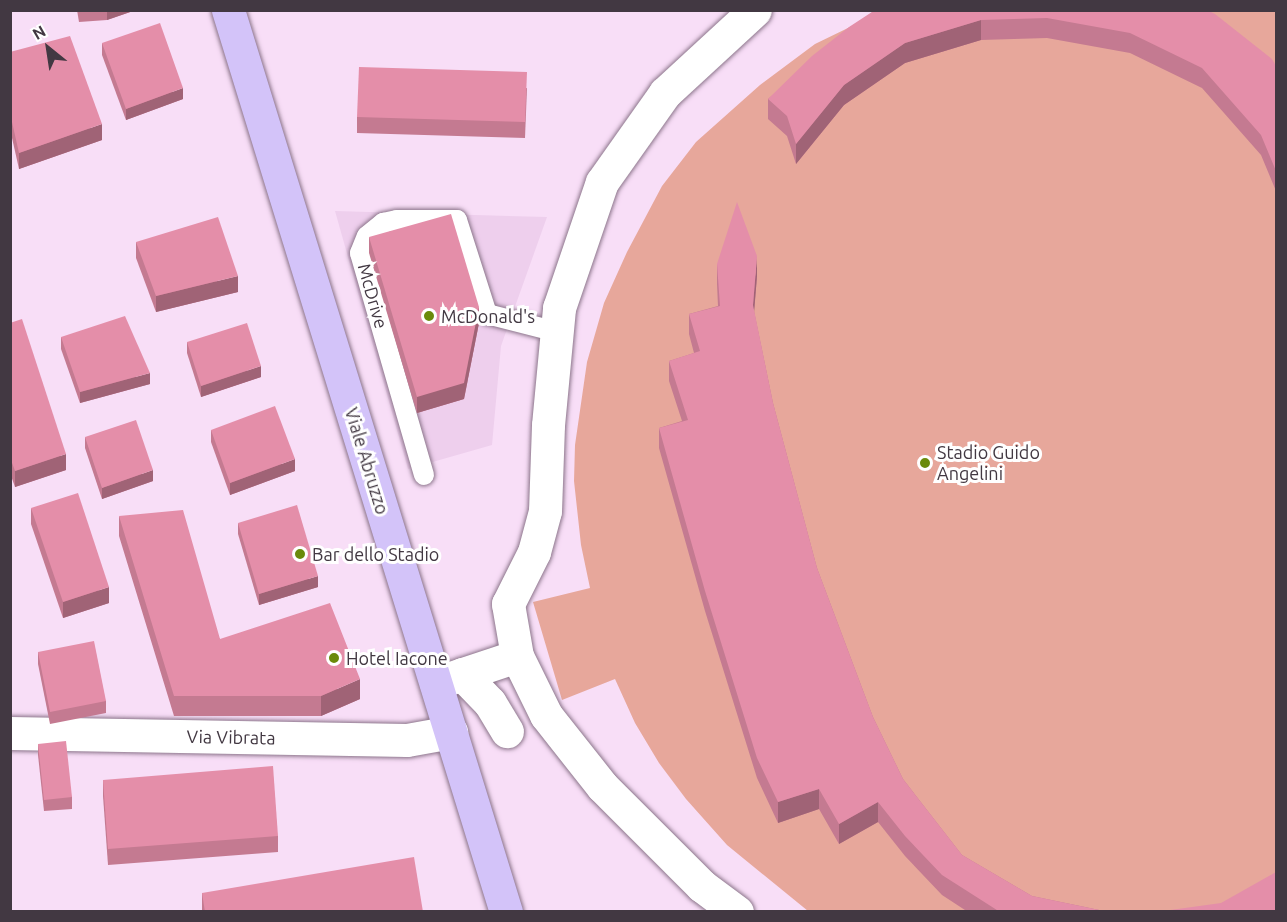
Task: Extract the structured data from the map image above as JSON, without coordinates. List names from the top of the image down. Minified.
{"streets":{"main road":["Viale Abruzzo"],"street":["Via Vibrata"],"lane":["McDrive"]},"crossings":[["Viale Abruzzo","Via Vibrata"]],"places":["McDonald's","Stadio Guido Angelini","Bar dello Stadio","Hotel Iacone"],"north":"top left"}
